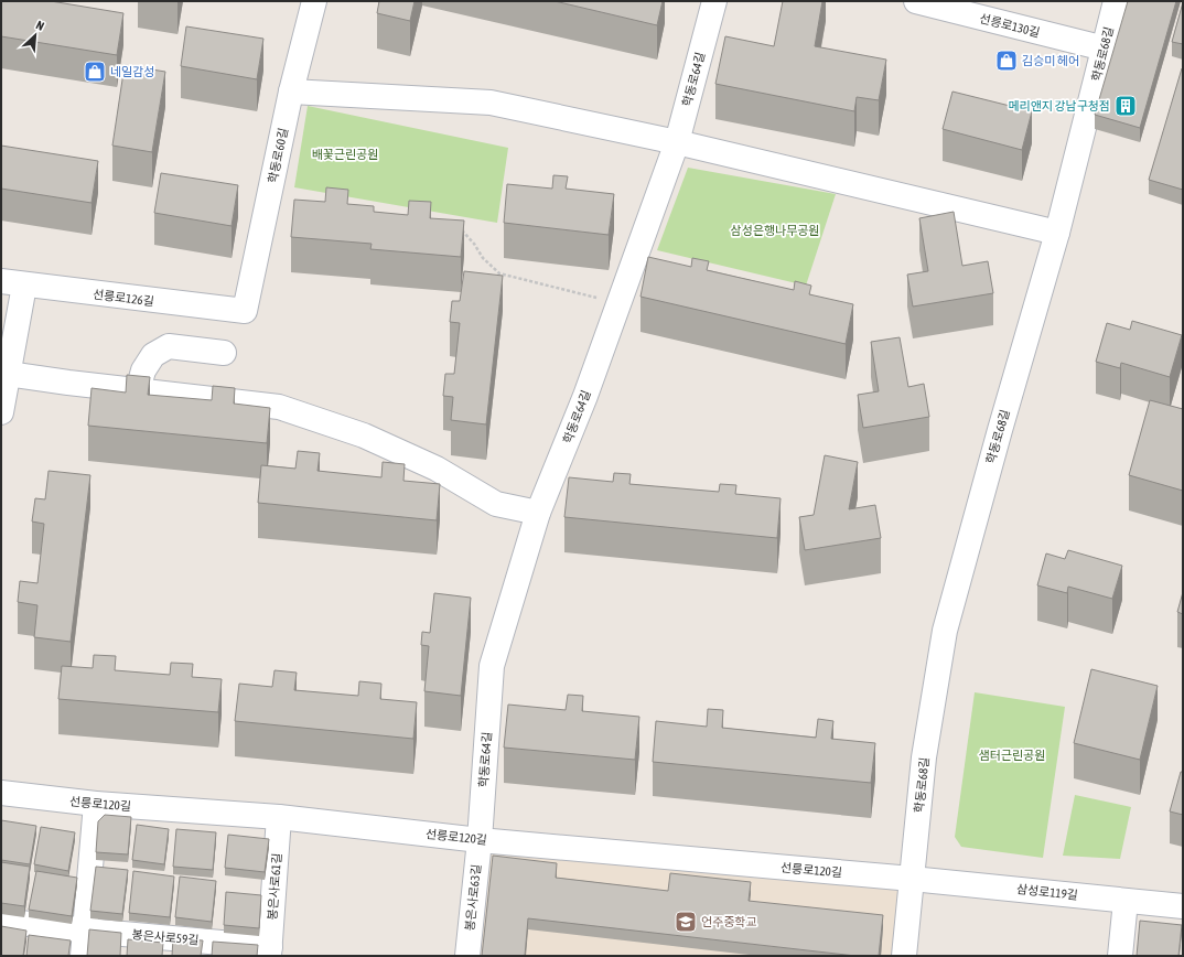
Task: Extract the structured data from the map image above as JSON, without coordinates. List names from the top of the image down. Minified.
{"streets":{"street":["선릉로130길","학동로68길","학동로64길","학동로60길","선릉로126길","선릉로120길","봉은사로61길","삼성로119길","봉은사로63길","봉은사로59길"]},"crossings":[["선릉로130길","학동로68길"],["학동로68길","선릉로120길"],["학동로68길","삼성로119길"],["학동로64길","선릉로120길"],["학동로64길","봉은사로63길"],["학동로60길","선릉로126길"],["선릉로120길","봉은사로61길"],["선릉로120길","삼성로119길"],["선릉로120길","봉은사로63길"],["봉은사로61길","봉은사로59길"]],"parks":["배꽃근린공원","삼성은행나무공원","샘터근린공원"],"places":{"shop":["김승미 헤어","네일감성"],"building":["메리앤지 강남구청점"],"school or university":["언주중학교"]},"north":"top right"}
